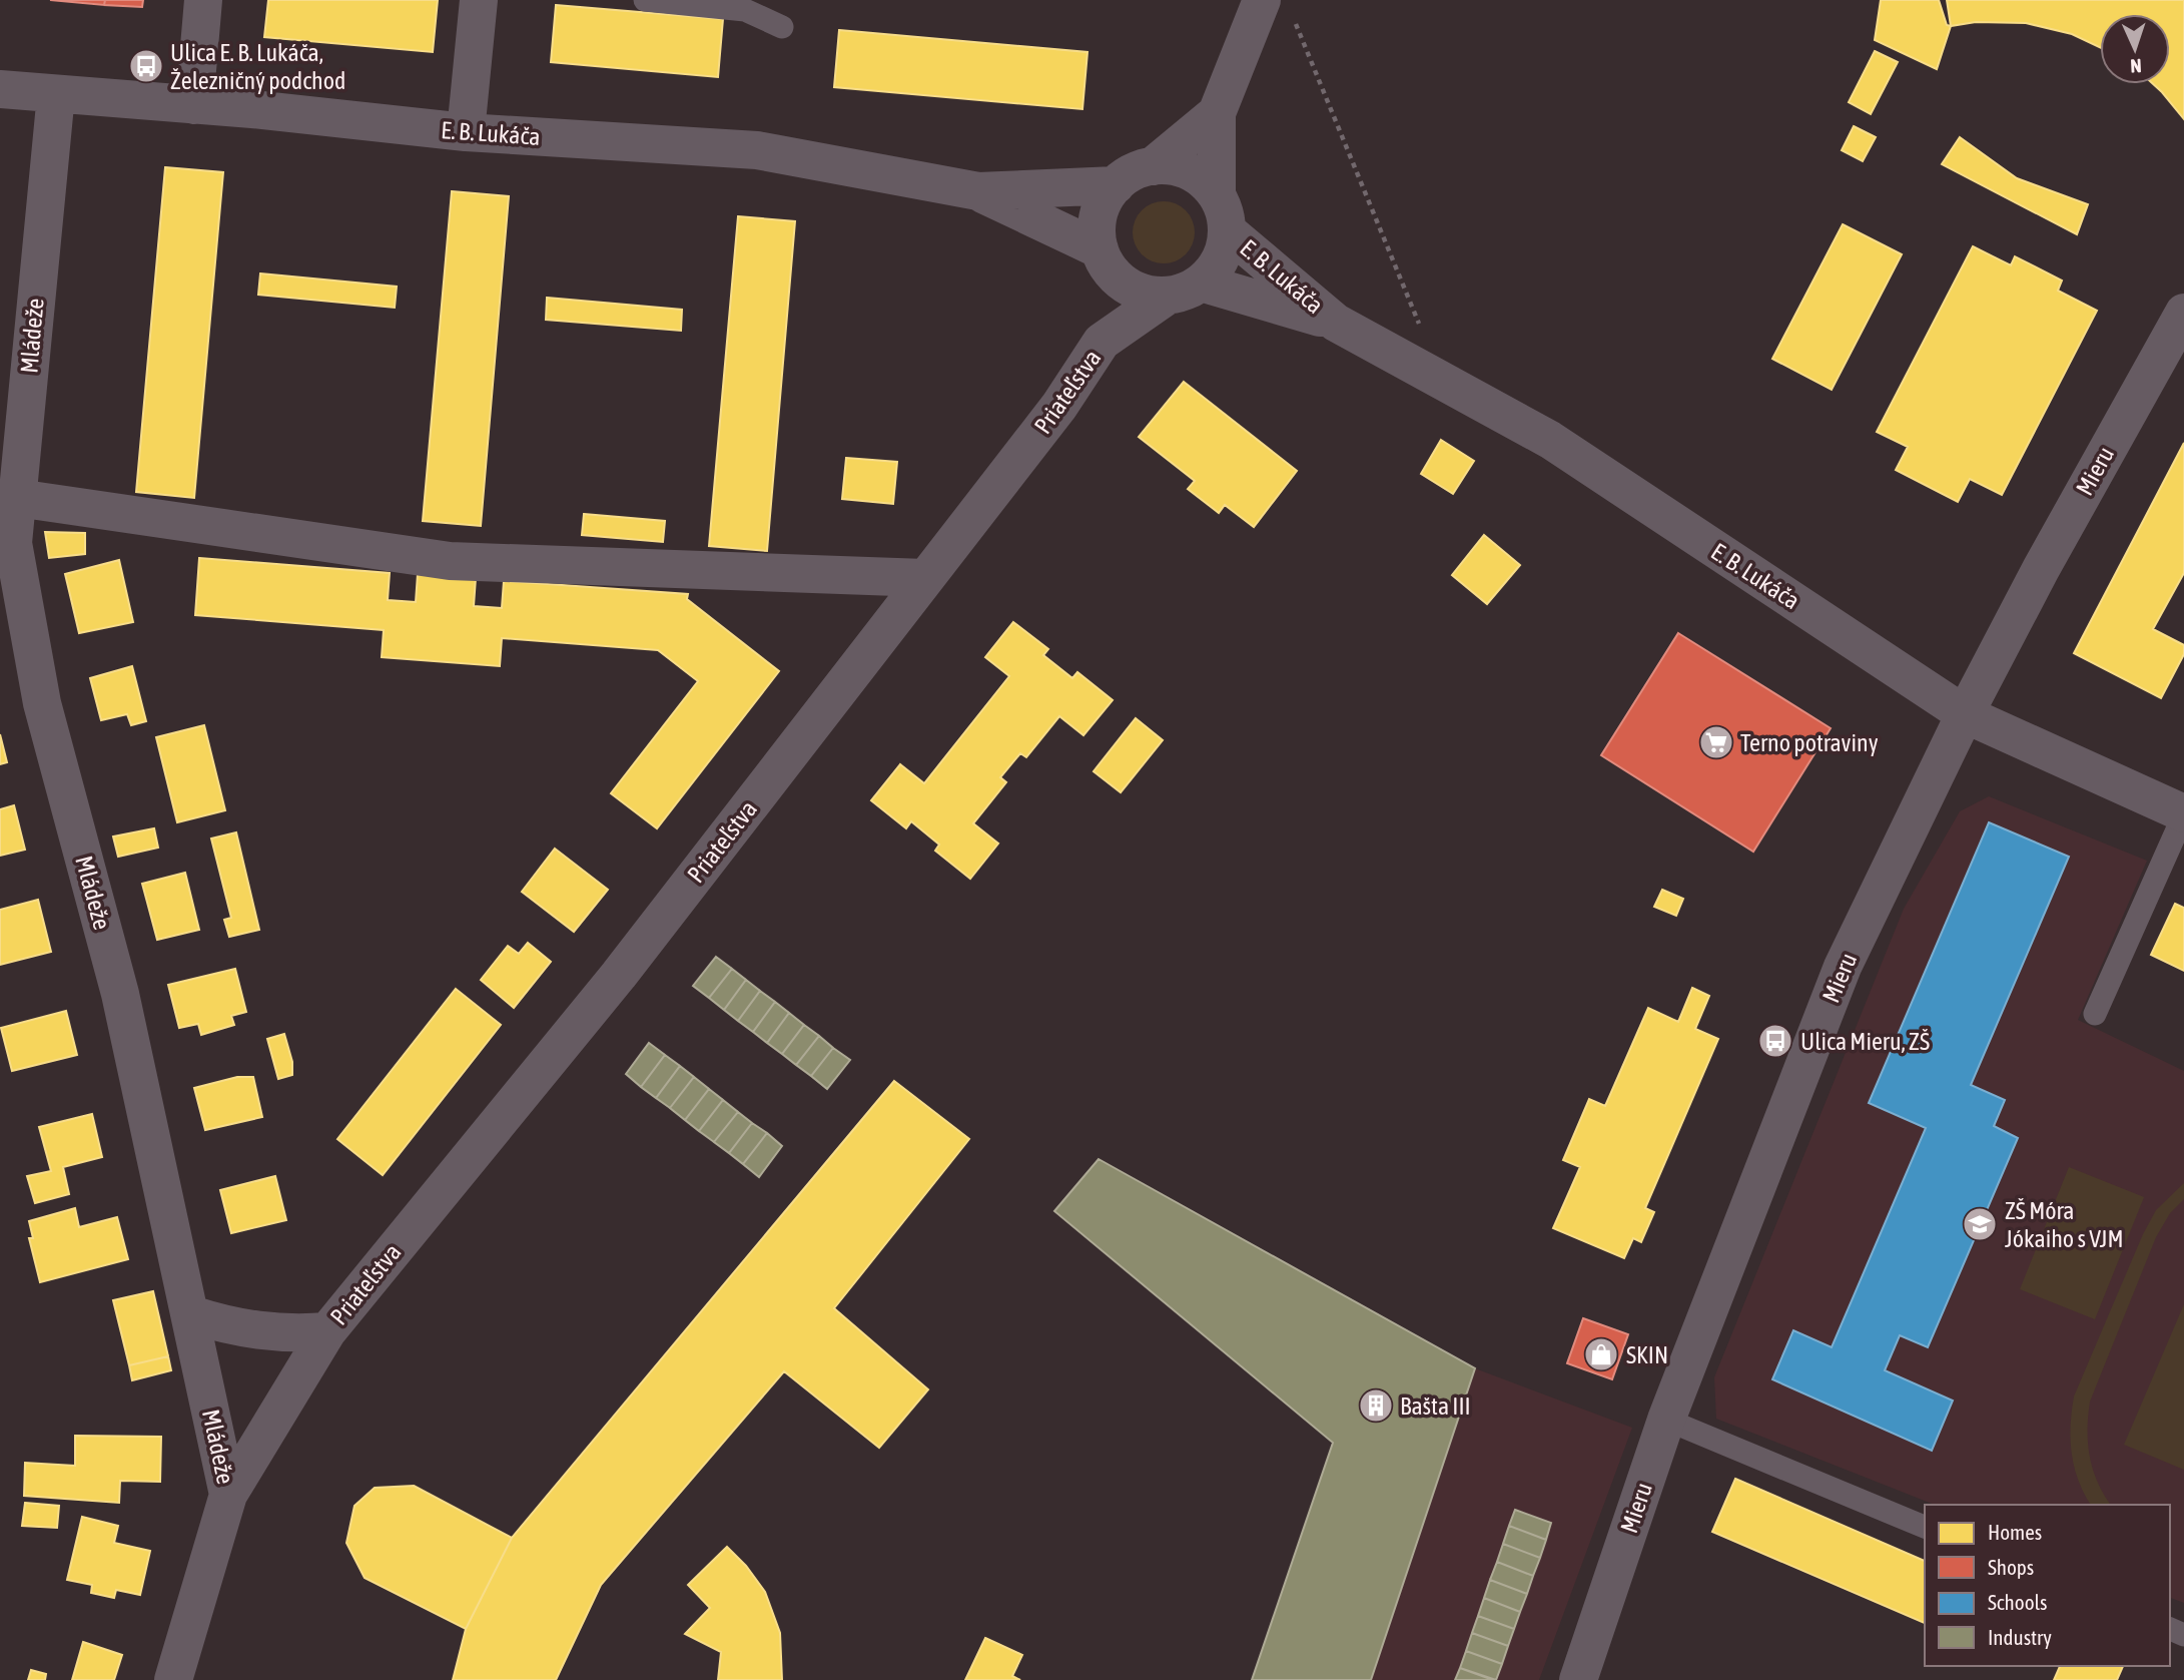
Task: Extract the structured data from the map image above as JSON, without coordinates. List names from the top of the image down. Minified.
{"streets":{"street":["E. B. Lukáča","Mládeže","Priateľstva","Mieru"]},"crossings":[["E. B. Lukáča","Mládeže"],["E. B. Lukáča","Priateľstva"],["E. B. Lukáča","Mieru"],["Mládeže","Priateľstva"]],"places":{"bus stop":["Ulica E. B. Lukáča, Železničný podchod","Ulica Mieru, ZŠ"],"supermarket":["Terno potraviny"],"school or university":["ZŠ Móra Jókaiho s VJM"],"shop":["SKIN"],"building":["Bašta III"]},"legend":["Homes","Shops","Schools","Industry"],"north":"bottom"}
